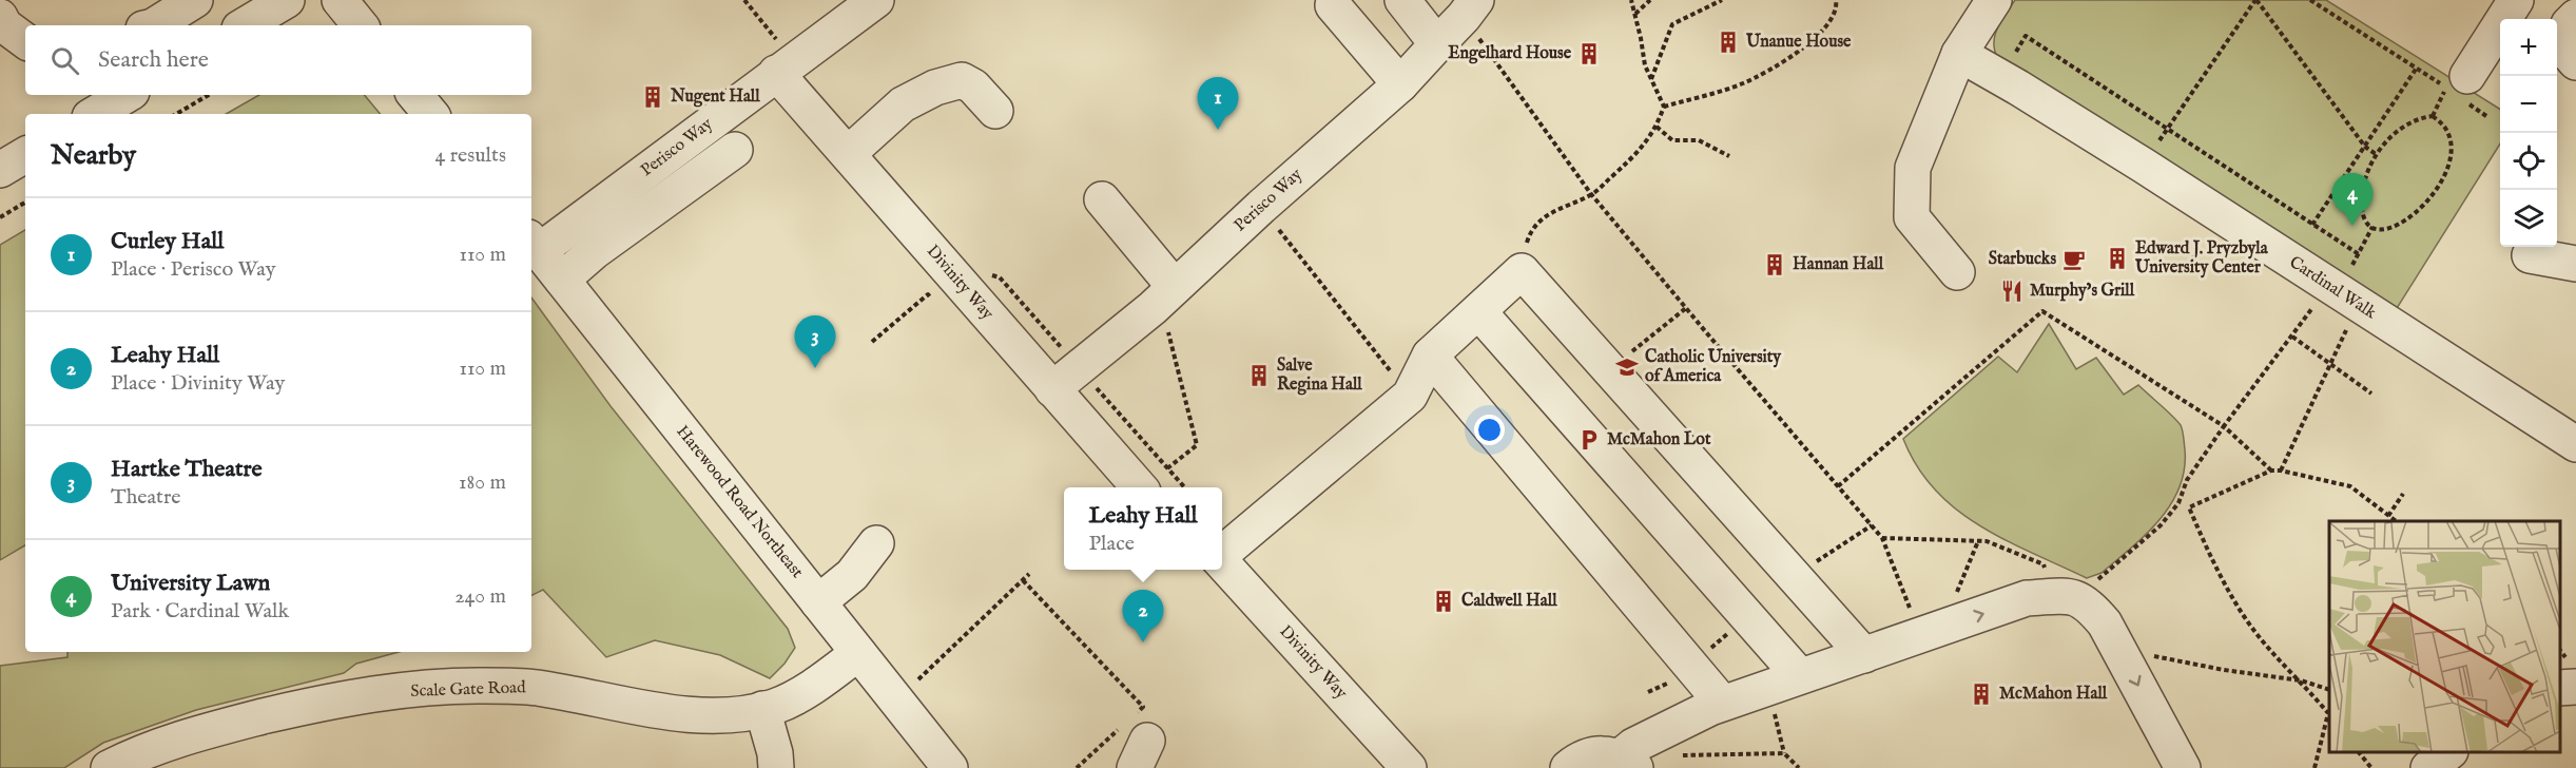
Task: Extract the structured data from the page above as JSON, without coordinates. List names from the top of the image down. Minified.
{"streets":{"street":["Perisco Way","Divinity Way","Cardinal Walk","Harewood Road Northeast","Scale Gate Road"]},"crossings":[["Perisco Way","Divinity Way"],["Perisco Way","Harewood Road Northeast"],["Harewood Road Northeast","Scale Gate Road"]],"places":{"building":["Unanue House","Engelhard House","Nugent Hall","Edward J. Pryzbyla University Center","Hannan Hall","Salve Regina Hall","Caldwell Hall","McMahon Hall"],"cafe":["Starbucks"],"restaurant":["Murphy’s Grill"],"school or university":["Catholic University of America"],"parking":["McMahon Lot"]},"page":{"map_buttons":["+","−"],"search":"Search here","pins":["1","4","3","2"],"heading":["Nearby","4 results"],"list":[{"mark":"1","name":"Curley Hall","note":"Place · Perisco Way","value":"110 m"},{"mark":"2","name":"Leahy Hall","note":"Place · Divinity Way","value":"110 m"},{"mark":"3","name":"Hartke Theatre","note":"Theatre","value":"180 m"},{"mark":"4","name":"University Lawn","note":"Park · Cardinal Walk","value":"240 m"}],"popup":["Leahy Hall","Place"]}}
